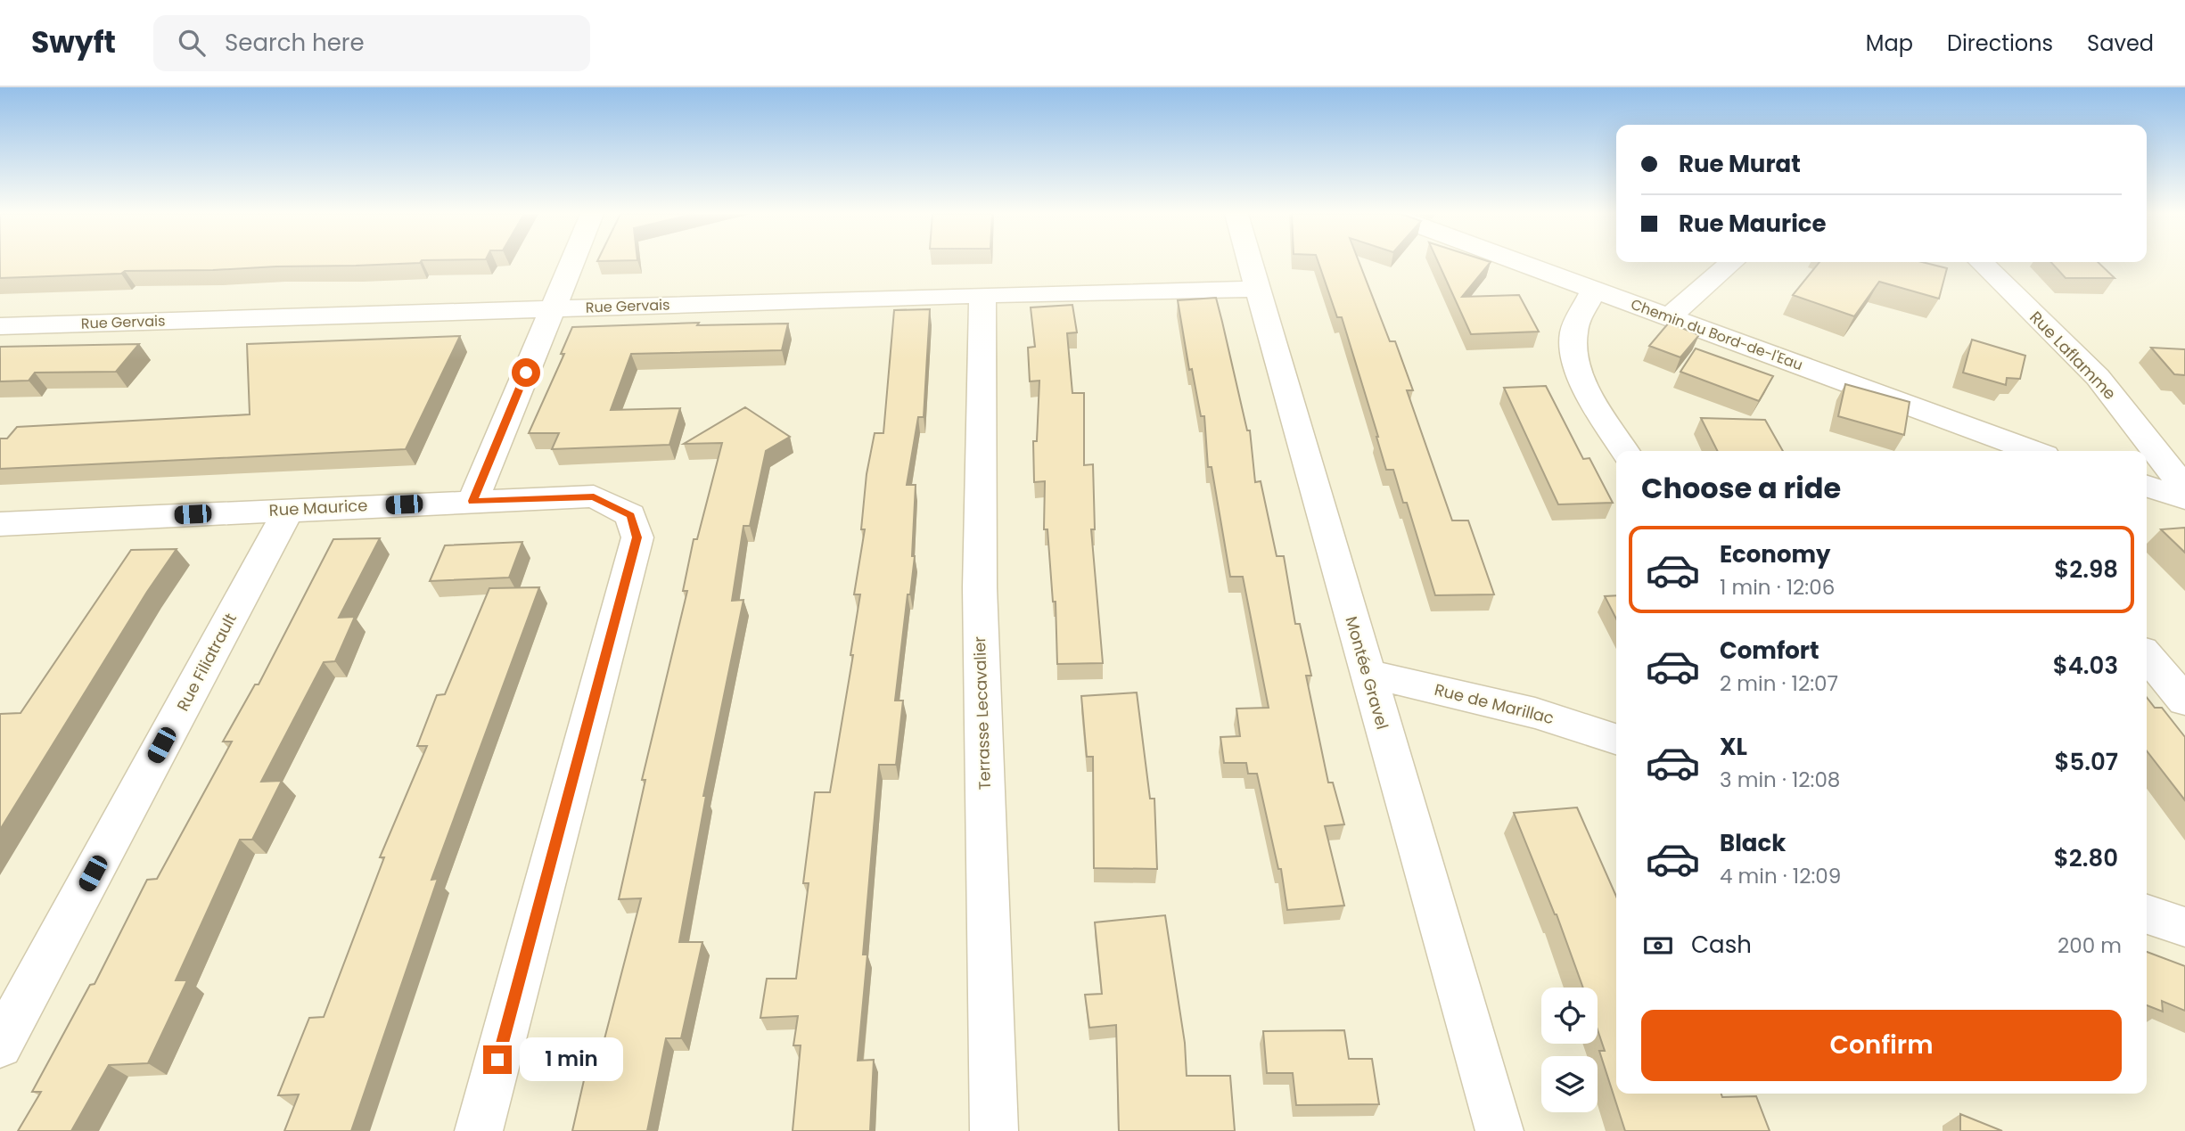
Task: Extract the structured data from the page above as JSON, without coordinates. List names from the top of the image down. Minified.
{"streets":{"street":["Rue Gervais","Chemin du Bord-de-l'Eau","Rue Laflamme","Rue Maurice","Rue Filiatrault","Montée Gravel","Rue de Marillac","Terrasse Lecavalier"]},"crossings":[["Rue Gervais","Montée Gravel"],["Rue Gervais","Terrasse Lecavalier"],["Rue Maurice","Rue Filiatrault"],["Montée Gravel","Rue de Marillac"]],"page":{"header":"Swyft","search":"Search here","nav":["Map","Directions","Saved"],"banner":["Rue Murat","Rue Maurice"],"heading":"Choose a ride","list":[{"name":"Economy","note":"1 min · 12:06","value":"$2.98"},{"name":"Comfort","note":"2 min · 12:07","value":"$4.03"},{"name":"XL","note":"3 min · 12:08","value":"$5.07"},{"name":"Black","note":"4 min · 12:09","value":"$2.80"}],"pay":["Cash","200 m"],"buttons":"Confirm","bubble":"1 min"}}
